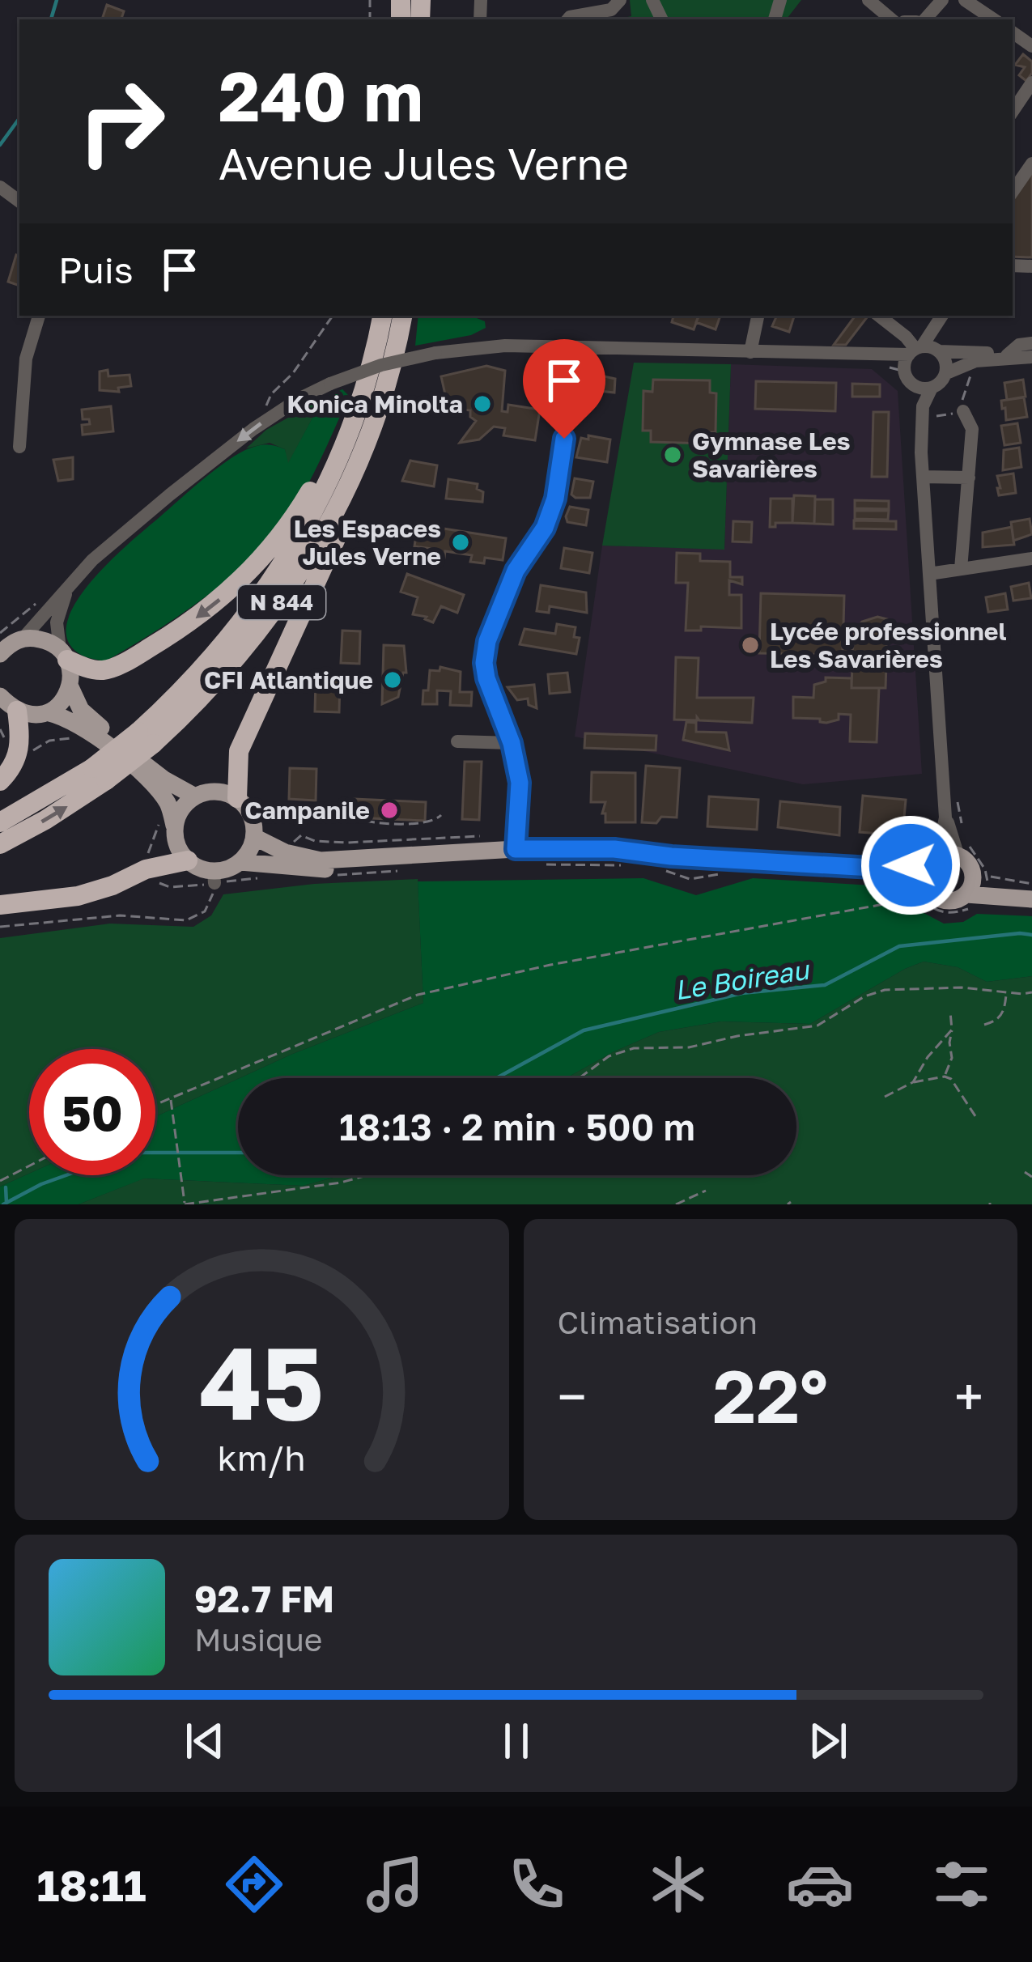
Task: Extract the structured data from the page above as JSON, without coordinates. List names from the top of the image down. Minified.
{"streets":{"highway":["N 844"]},"water":["Le Boireau"],"places":["Konica Minolta","Gymnase Les Savarières","Les Espaces Jules Verne","Lycée professionnel Les Savarières","CFI Atlantique","Campanile"],"page":{"turn":["240 m","Avenue Jules Verne"],"then":"Puis","limit":"50","trip":"18:13 · 2 min · 500 m","tile":"Climatisation","heat":["−","22°","+"],"song":["92.7 FM","Musique"],"tabs":"18:11","gauge":["45","km/h"]}}
